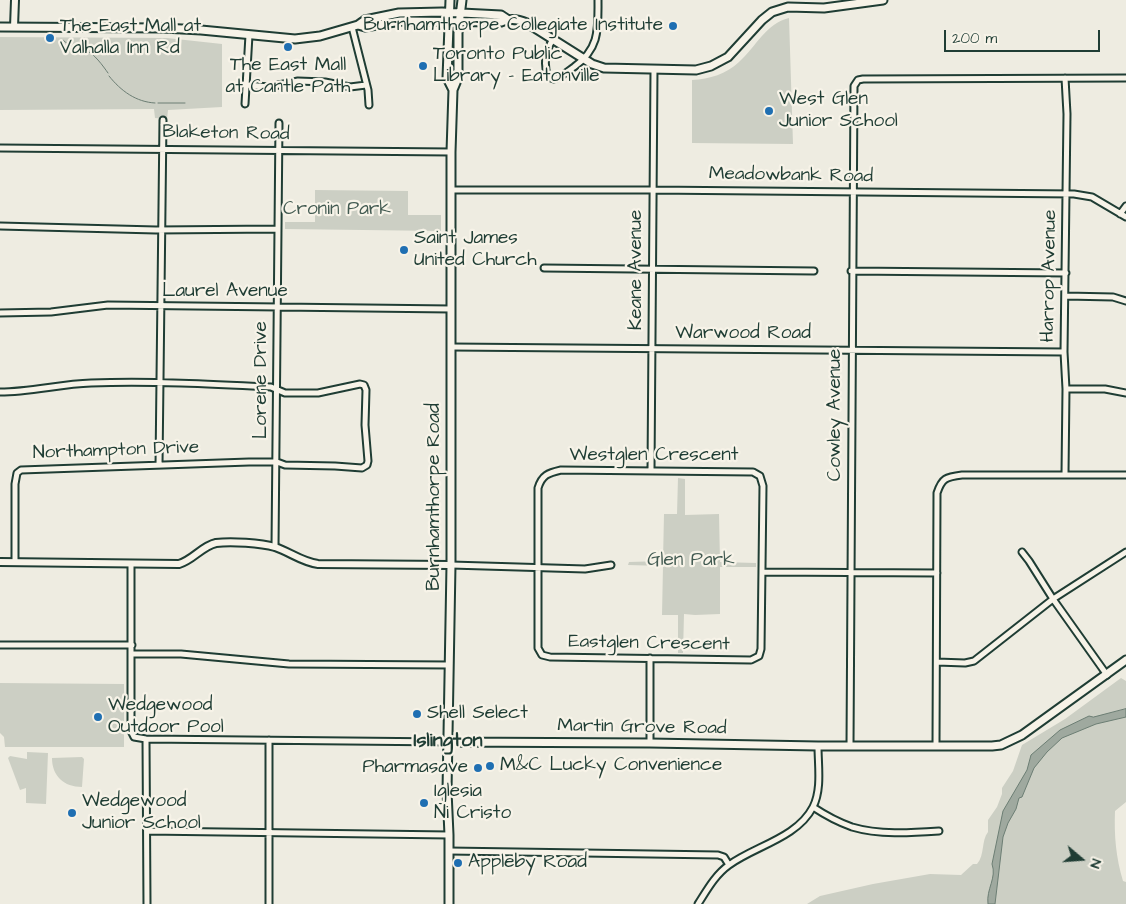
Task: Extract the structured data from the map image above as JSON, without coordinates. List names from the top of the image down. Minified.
{"streets":{"main road":["Burnhamthorpe Road","Martin Grove Road"],"street":["Blaketon Road","Meadowbank Road","Keane Avenue","Harrop Avenue","Laurel Avenue","Warwood Road","Lorene Drive","Cowley Avenue","Northampton Drive","Westglen Crescent","Eastglen Crescent"]},"crossings":[["Blaketon Road","Lorene Drive"],["Blaketon Road","Burnhamthorpe Road"],["Meadowbank Road","Keane Avenue"],["Meadowbank Road","Harrop Avenue"],["Meadowbank Road","Cowley Avenue"],["Meadowbank Road","Burnhamthorpe Road"],["Keane Avenue","Warwood Road"],["Keane Avenue","Westglen Crescent"],["Harrop Avenue","Warwood Road"],["Harrop Avenue","Cowley Avenue"],["Laurel Avenue","Lorene Drive"],["Laurel Avenue","Burnhamthorpe Road"],["Warwood Road","Cowley Avenue"],["Warwood Road","Burnhamthorpe Road"],["Lorene Drive","Northampton Drive"],["Cowley Avenue","Martin Grove Road"],["Westglen Crescent","Eastglen Crescent"],["Burnhamthorpe Road","Martin Grove Road"]],"districts":["Islington"],"parks":["Cronin Park","Glen Park"],"places":["Burnhamthorpe Collegiate Institute","The East Mall at Valhalla Inn Rd","The East Mall at Cantle Path","Toronto Public Library - Eatonville","West Glen Junior School","Saint James United Church","Shell Select","Wedgewood Outdoor Pool","M&C Lucky Convenience","Pharmasave","Iglesia Ni Cristo","Wedgewood Junior School","Appleby Road"],"scale_bar":"200 m","north":"right"}
